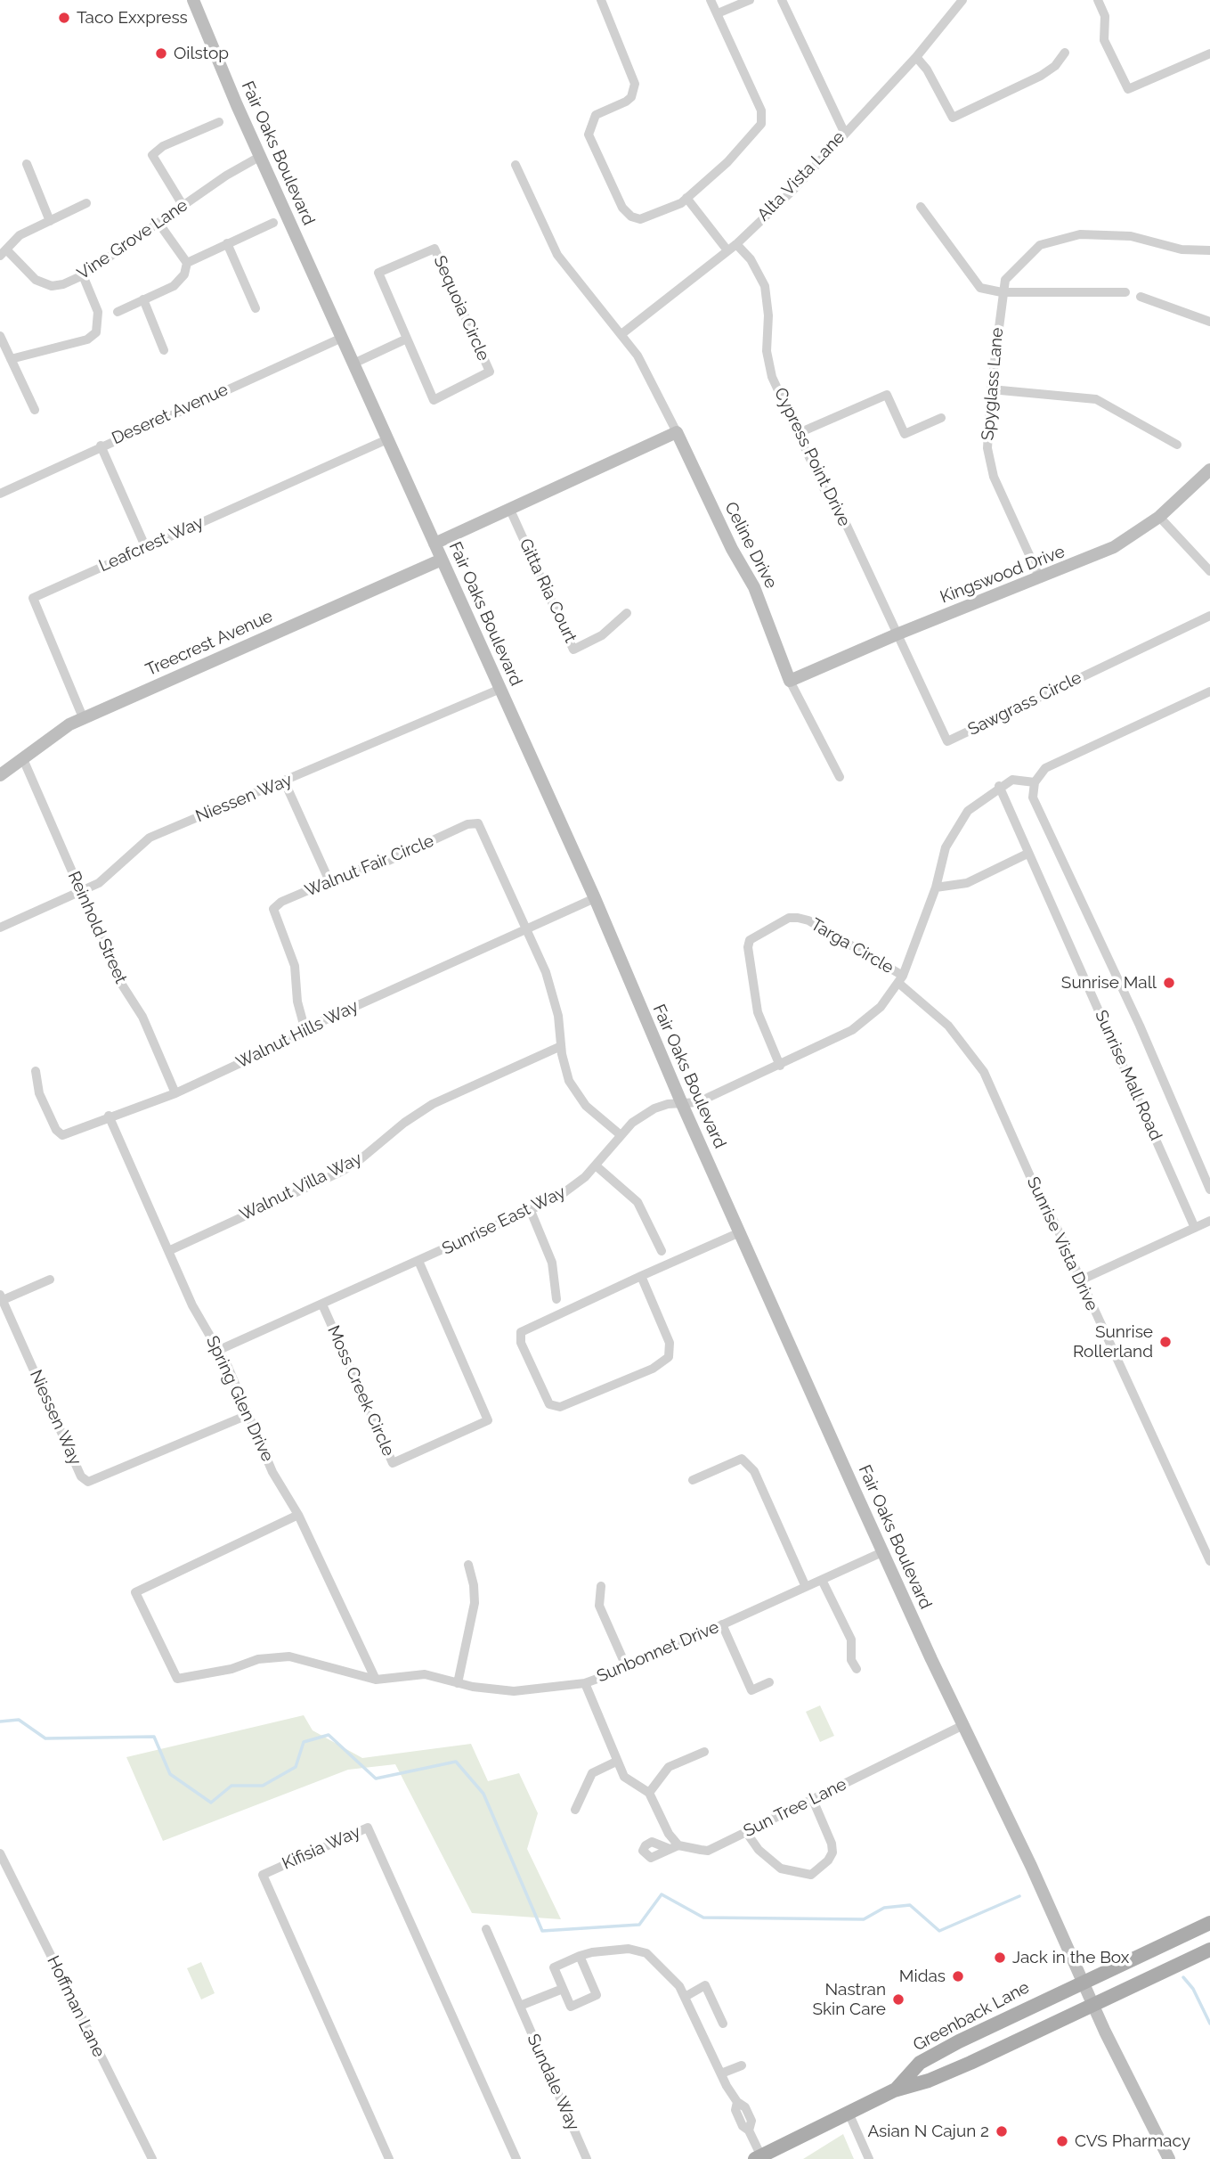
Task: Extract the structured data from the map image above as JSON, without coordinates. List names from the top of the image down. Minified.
{"streets":{"main road":["Fair Oaks Boulevard","Celine Drive","Kingswood Drive","Treecrest Avenue","Greenback Lane"],"street":["Alta Vista Lane","Vine Grove Lane","Sequoia Circle","Spyglass Lane","Deseret Avenue","Cypress Point Drive","Leafcrest Way","Gitta Ria Court","Sawgrass Circle","Niessen Way","Walnut Fair Circle","Reinhold Street","Targa Circle","Walnut Hills Way","Sunrise Mall Road","Walnut Villa Way","Sunrise East Way","Sunrise Vista Drive","Moss Creek Circle","Spring Glen Drive","Sunbonnet Drive","Sun Tree Lane","Kifisia Way","Hoffman Lane","Sundale Way"]},"crossings":[["Fair Oaks Boulevard","Vine Grove Lane"],["Fair Oaks Boulevard","Deseret Avenue"],["Fair Oaks Boulevard","Leafcrest Way"],["Fair Oaks Boulevard","Treecrest Avenue"],["Fair Oaks Boulevard","Niessen Way"],["Fair Oaks Boulevard","Walnut Hills Way"],["Fair Oaks Boulevard","Sunrise East Way"],["Fair Oaks Boulevard","Sunbonnet Drive"],["Fair Oaks Boulevard","Sun Tree Lane"],["Fair Oaks Boulevard","Greenback Lane"],["Alta Vista Lane","Cypress Point Drive"],["Alta Vista Lane","Celine Drive"],["Spyglass Lane","Kingswood Drive"],["Cypress Point Drive","Kingswood Drive"],["Cypress Point Drive","Sawgrass Circle"],["Leafcrest Way","Treecrest Avenue"],["Celine Drive","Kingswood Drive"],["Kingswood Drive","Sawgrass Circle"],["Treecrest Avenue","Reinhold Street"],["Niessen Way","Reinhold Street"],["Niessen Way","Spring Glen Drive"],["Walnut Fair Circle","Walnut Hills Way"],["Reinhold Street","Walnut Hills Way"],["Targa Circle","Sunrise East Way"],["Targa Circle","Sunrise Vista Drive"],["Walnut Hills Way","Spring Glen Drive"],["Sunrise Mall Road","Sunrise East Way"],["Walnut Villa Way","Spring Glen Drive"],["Sunrise East Way","Sunrise Vista Drive"],["Sunrise East Way","Moss Creek Circle"],["Sunrise East Way","Spring Glen Drive"],["Spring Glen Drive","Sunbonnet Drive"]],"places":["Taco Exxpress","Oilstop","Sunrise Mall","Sunrise Rollerland","Jack in the Box","Midas","Nastran Skin Care","Asian N Cajun 2","CVS Pharmacy"]}
